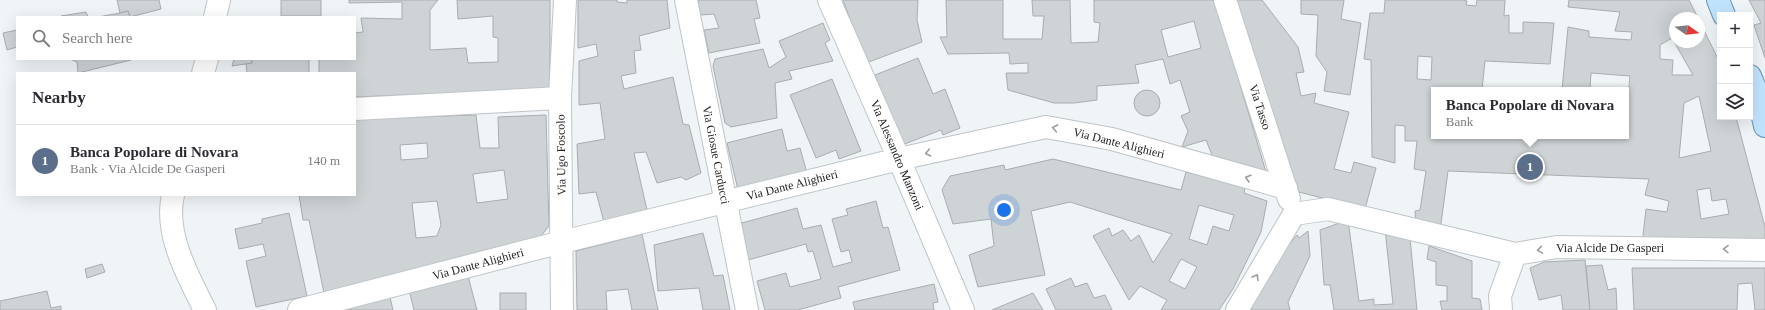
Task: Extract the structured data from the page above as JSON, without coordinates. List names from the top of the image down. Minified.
{"streets":{"street":["Via Tasso","Via Dante Alighieri","Via Ugo Foscolo","Via Giosue Carducci","Via Alessandro Manzoni","Via Alcide De Gasperi"]},"crossings":[["Via Tasso","Via Dante Alighieri"],["Via Dante Alighieri","Via Ugo Foscolo"],["Via Dante Alighieri","Via Giosue Carducci"],["Via Dante Alighieri","Via Alessandro Manzoni"]],"one_way":["Via Dante Alighieri","Via Alcide De Gasperi"],"north":"right","page":{"map_buttons":["+","−"],"search":"Search here","heading":"Nearby","popup":["Banca Popolare di Novara","Bank"],"list":[{"mark":"1","name":"Banca Popolare di Novara","note":"Bank · Via Alcide De Gasperi","value":"140 m"}],"pins":"1"}}
